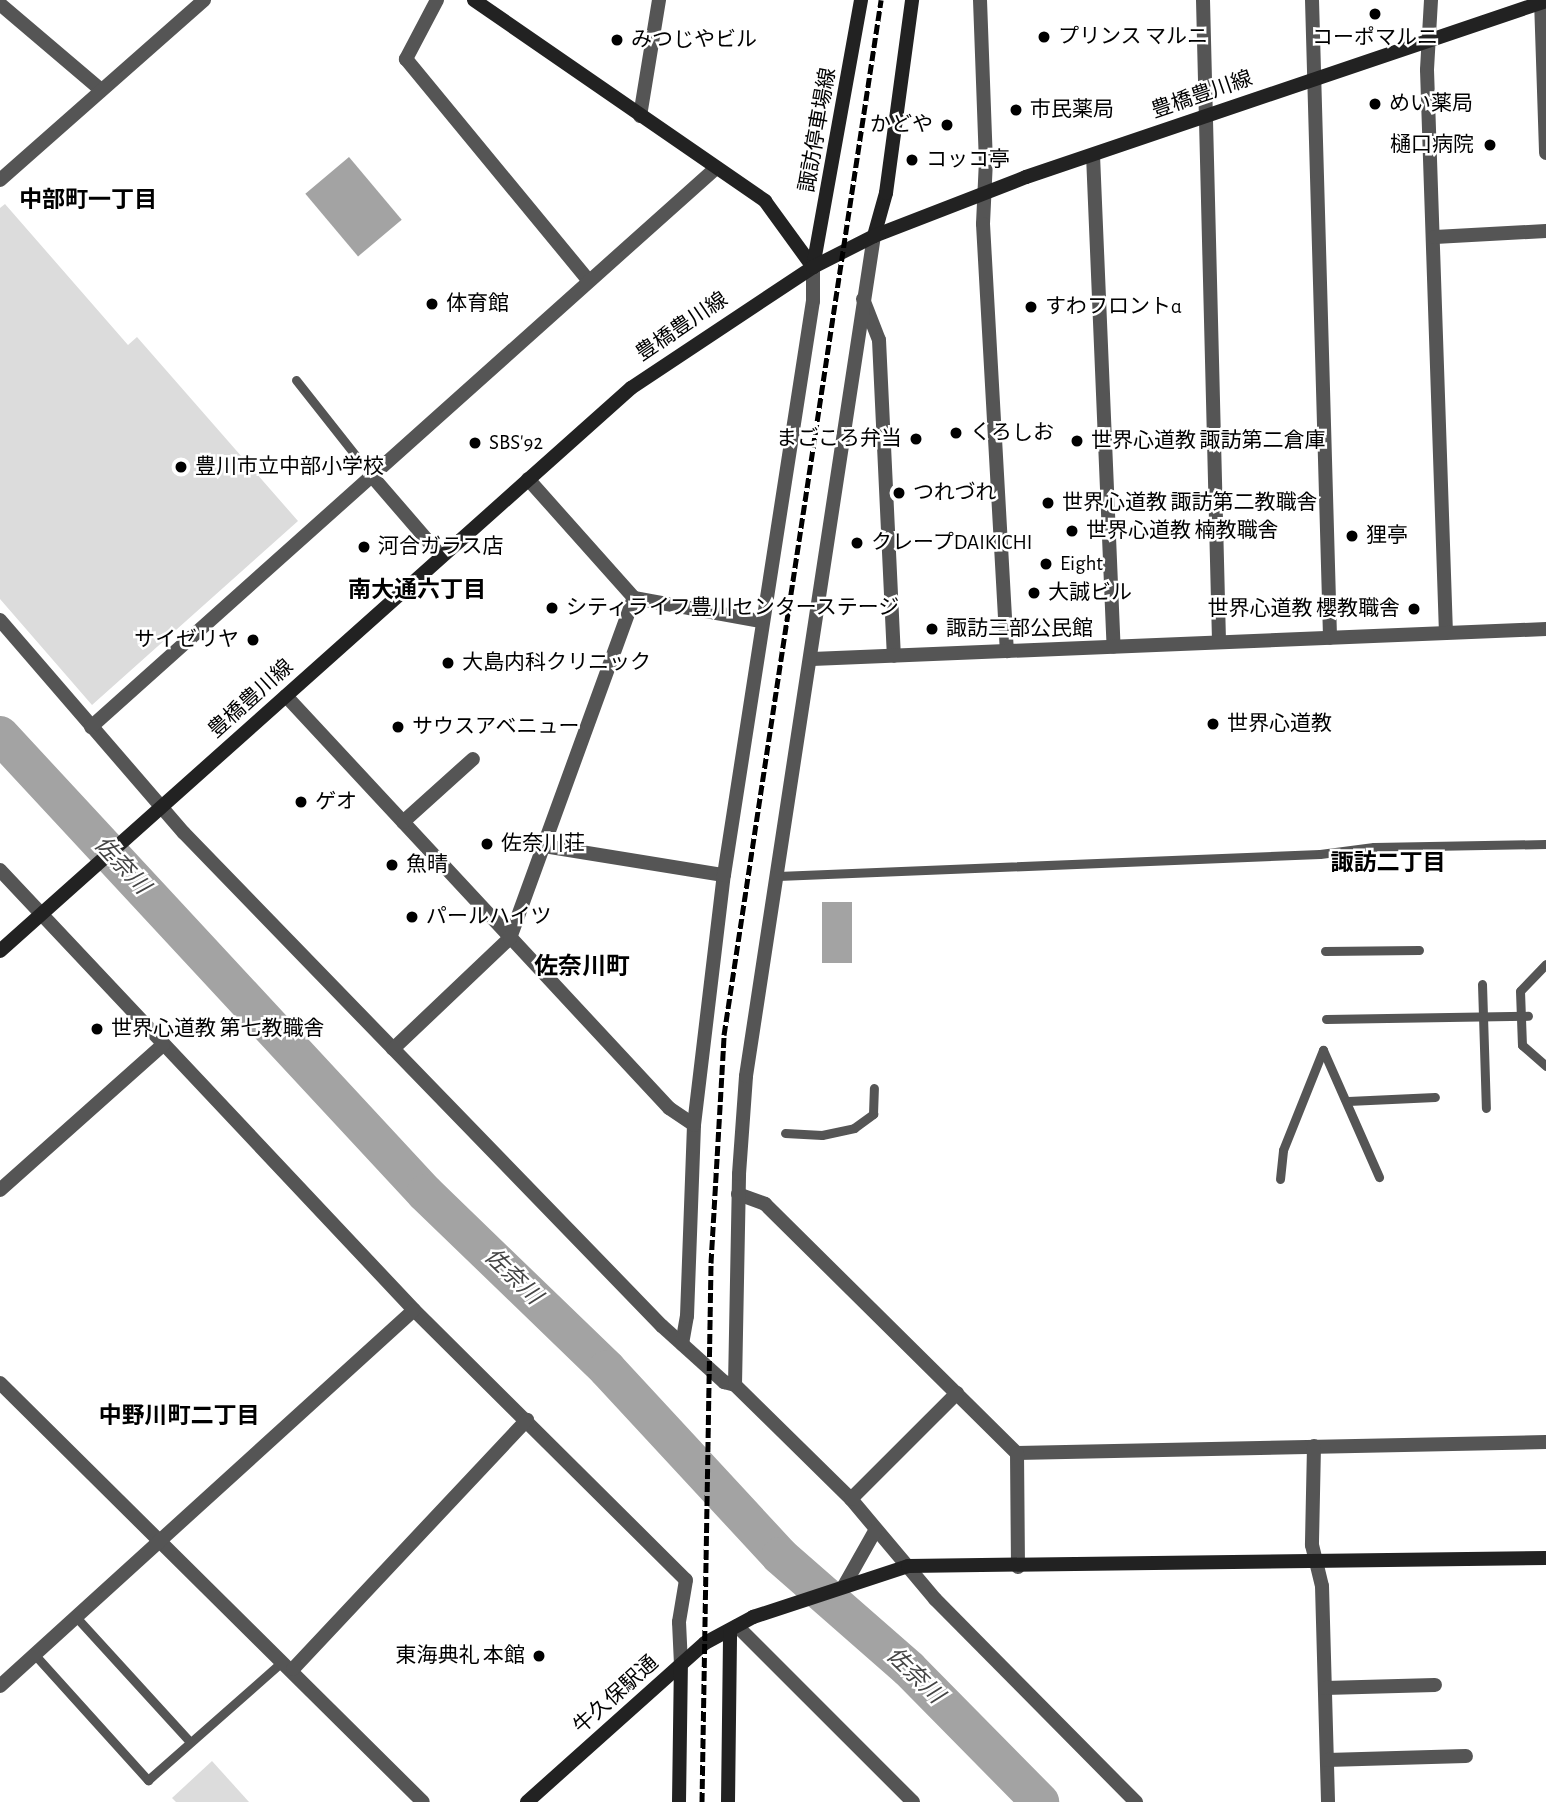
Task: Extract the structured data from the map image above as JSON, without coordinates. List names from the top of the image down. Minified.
{"streets":{"main road":["豊橋豊川線","諏訪停車場線","牛久保駅通"]},"crossings":[["豊橋豊川線","諏訪停車場線"]],"districts":["中部町一丁目","南大通六丁目","諏訪二丁目","佐奈川町","中野川町二丁目"],"water":["佐奈川"],"places":["コーポマルニ","プリンス マルニ","みつじやビル","めい薬局","市民薬局","かどや","樋口病院","コッコ亭","体育館","すわフロントα","くろしお","まごころ弁当","世界心道教 諏訪第二倉庫","SBS'92","豊川市立中部小学校","つれづれ","世界心道教 諏訪第二教職舎","世界心道教 楠教職舎","狸亭","クレープDAIKICHI","河合ガラス店","Eight","大誠ビル","シティライフ豊川センターステージ","世界心道教 櫻教職舎","諏訪三部公民館","サイゼリヤ","大島内科クリニック","世界心道教","サウスアベニュー","ゲオ","佐奈川荘","魚晴","パールハイツ","世界心道教 第七教職舎","東海典礼 本館"]}
